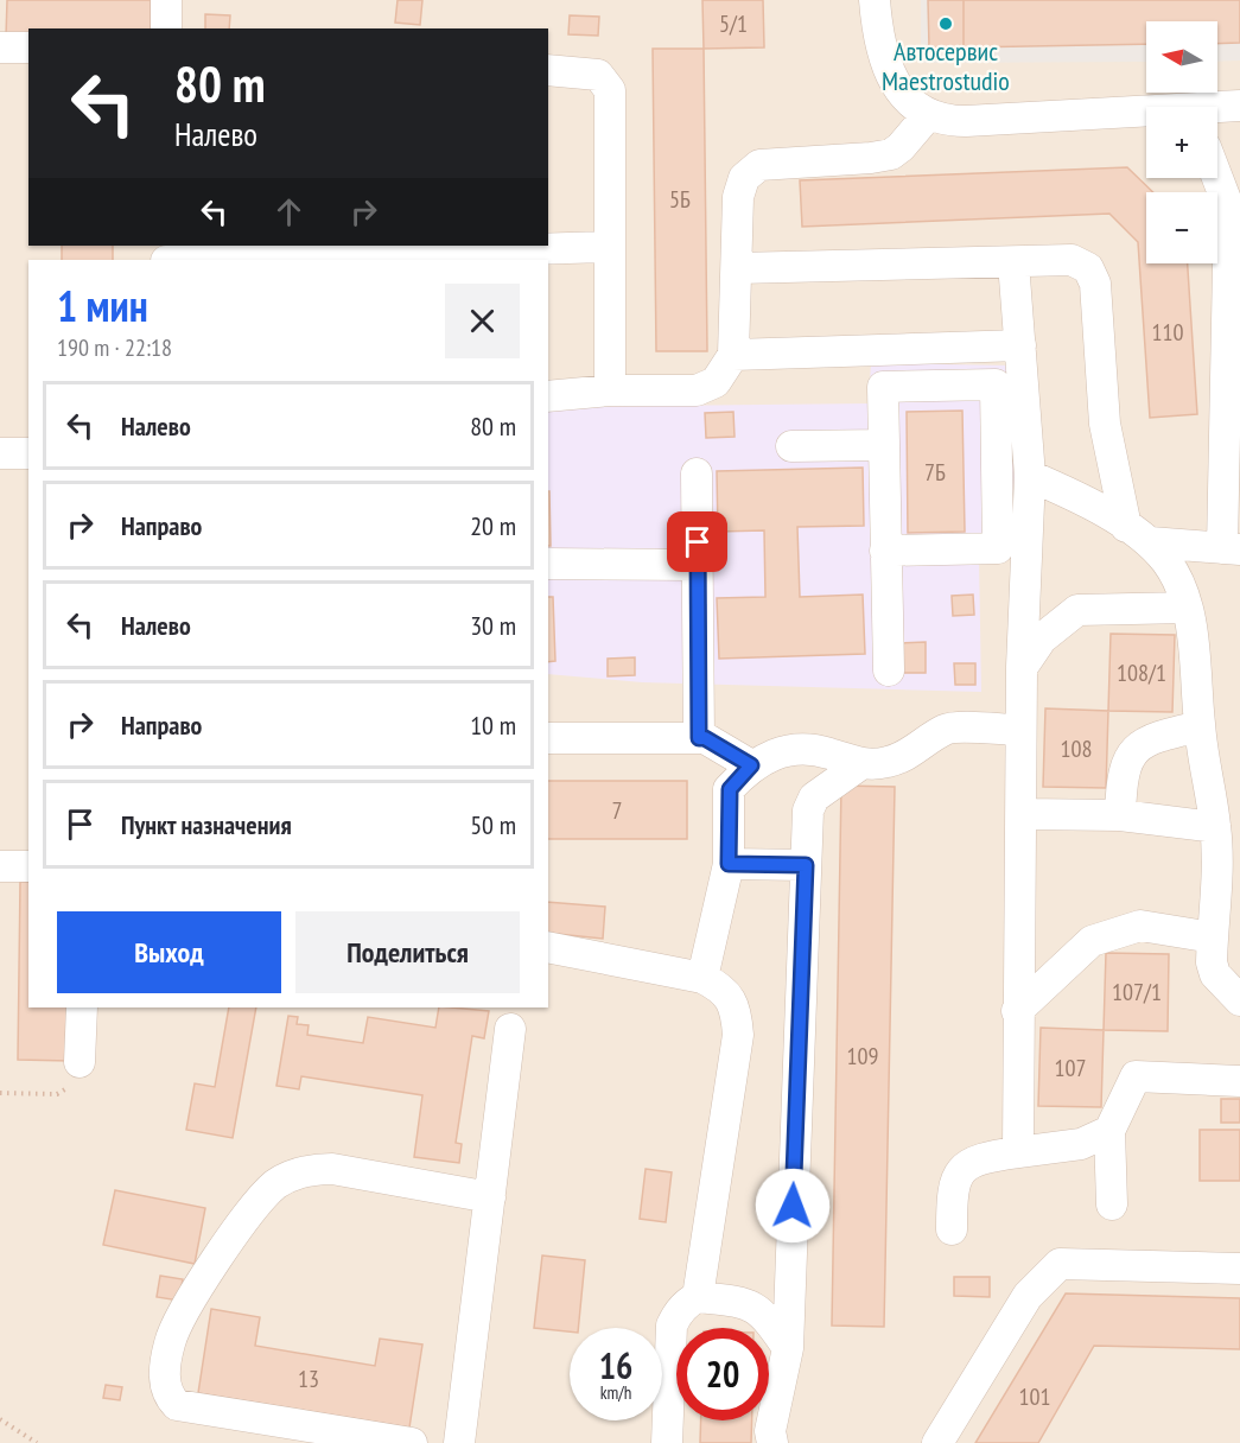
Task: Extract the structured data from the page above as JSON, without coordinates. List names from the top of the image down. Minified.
{"places":["Автосервис Maestrostudio"],"house_numbers":["5/1","5Б","110","7Б","108/1","108","7","107/1","109","107","13","101"],"north":"left","page":{"map_buttons":["+","−"],"turn":["80 m","Налево"],"heading":["1 мин","190 m · 22:18"],"list":[{"name":"Налево","value":"80 m"},{"name":"Направо","value":"20 m"},{"name":"Налево","value":"30 m"},{"name":"Направо","value":"10 m"},{"name":"Пункт назначения","value":"50 m"}],"buttons":["Выход","Поделиться"],"speed":"16 km/h","limit":"20"}}
